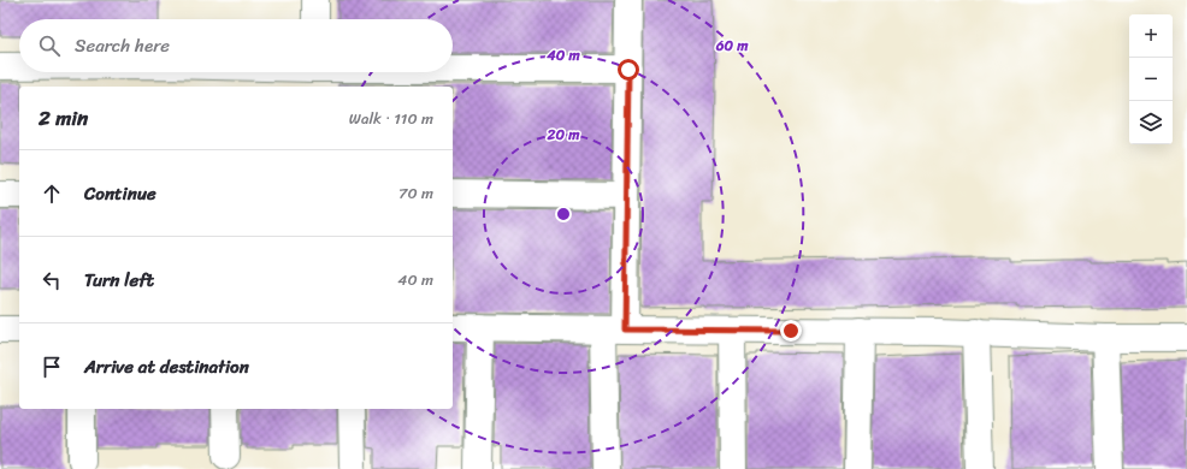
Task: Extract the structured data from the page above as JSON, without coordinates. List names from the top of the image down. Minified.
{"page":{"map_buttons":["+","−"],"search":"Search here","heading":["2 min","Walk · 110 m"],"list":[["Continue","70 m"],["Turn left","40 m"],"Arrive at destination"]},"rings":["60 m","40 m","20 m"]}
